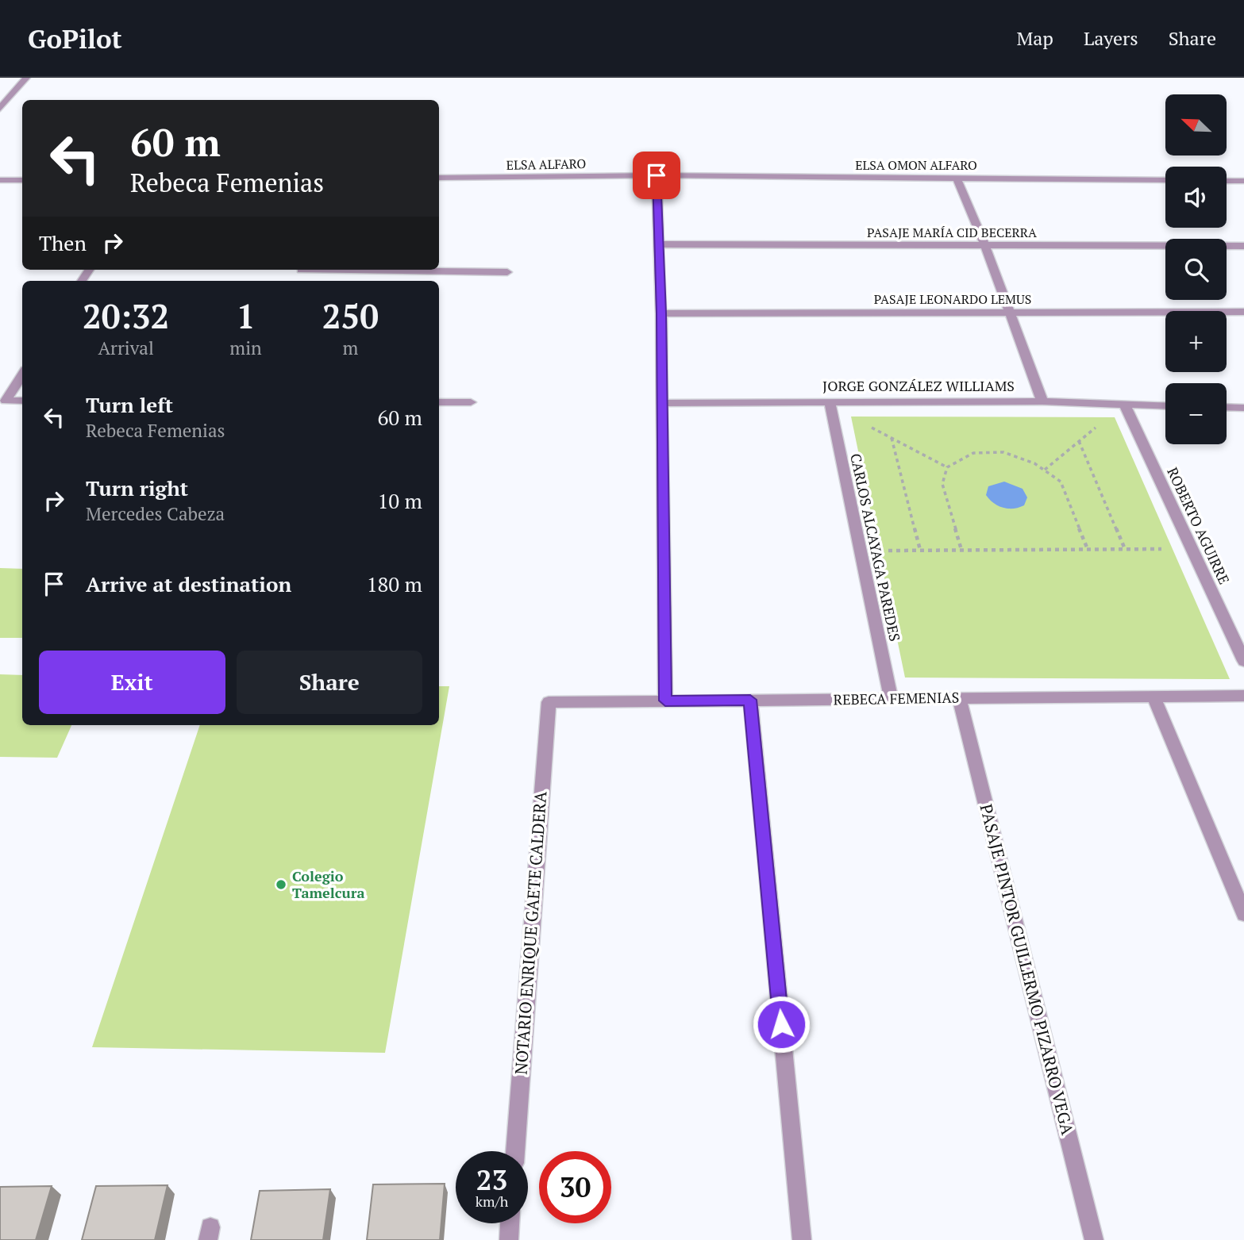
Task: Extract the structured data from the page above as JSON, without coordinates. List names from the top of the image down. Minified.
{"streets":{"street":["ELSA ALFARO","ELSA OMON ALFARO","PASAJE MARÍA CID BECERRA","PASAJE LEONARDO LEMUS","JORGE GONZÁLEZ WILLIAMS","ROBERTO AGUIRRE","CARLOS ALCAYAGA PAREDES","REBECA FEMENIAS","NOTARIO ENRIQUE GAETE CALDERA","PASAJE PINTOR GUILLERMO PIZARRO VEGA"]},"crossings":[["ELSA ALFARO","ELSA OMON ALFARO"],["JORGE GONZÁLEZ WILLIAMS","ROBERTO AGUIRRE"],["JORGE GONZÁLEZ WILLIAMS","CARLOS ALCAYAGA PAREDES"],["CARLOS ALCAYAGA PAREDES","REBECA FEMENIAS"],["REBECA FEMENIAS","NOTARIO ENRIQUE GAETE CALDERA"],["REBECA FEMENIAS","PASAJE PINTOR GUILLERMO PIZARRO VEGA"]],"places":["Colegio Tamelcura"],"north":"top left","page":{"header":"GoPilot","nav":["Map","Layers","Share"],"map_buttons":["+","−"],"turn":["60 m","Rebeca Femenias"],"then":"Then","eta":["20:32","Arrival","1","min","250","m"],"list":[{"name":"Turn left","note":"Rebeca Femenias","value":"60 m"},{"name":"Turn right","note":"Mercedes Cabeza","value":"10 m"},{"name":"Arrive at destination","value":"180 m"}],"buttons":["Exit","Share"],"speed":"23 km/h","limit":"30"}}
